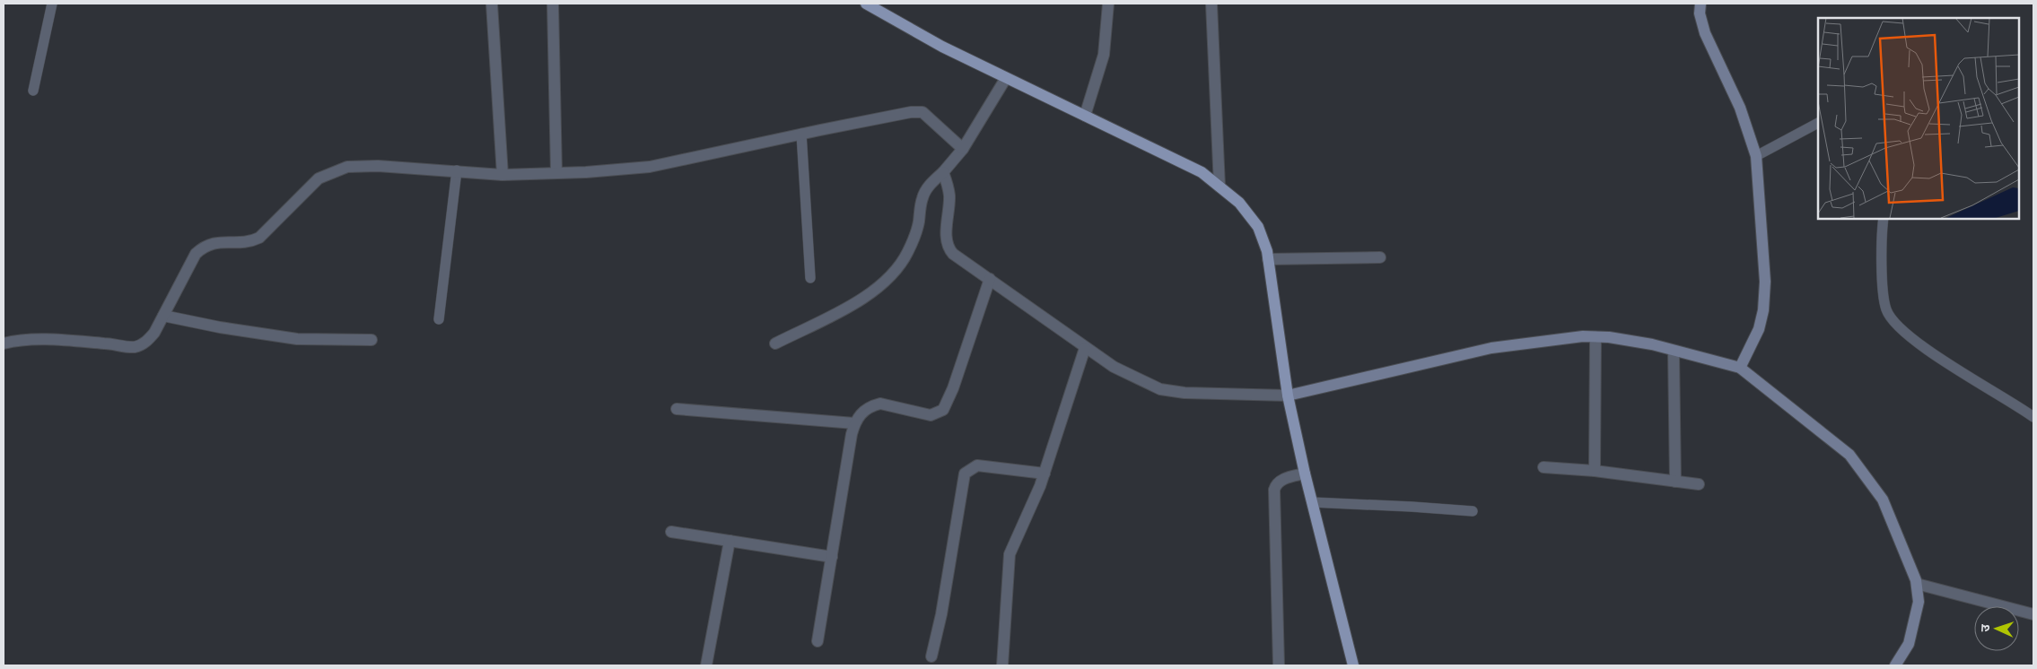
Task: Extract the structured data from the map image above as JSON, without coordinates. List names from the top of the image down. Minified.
{"north":"left"}
